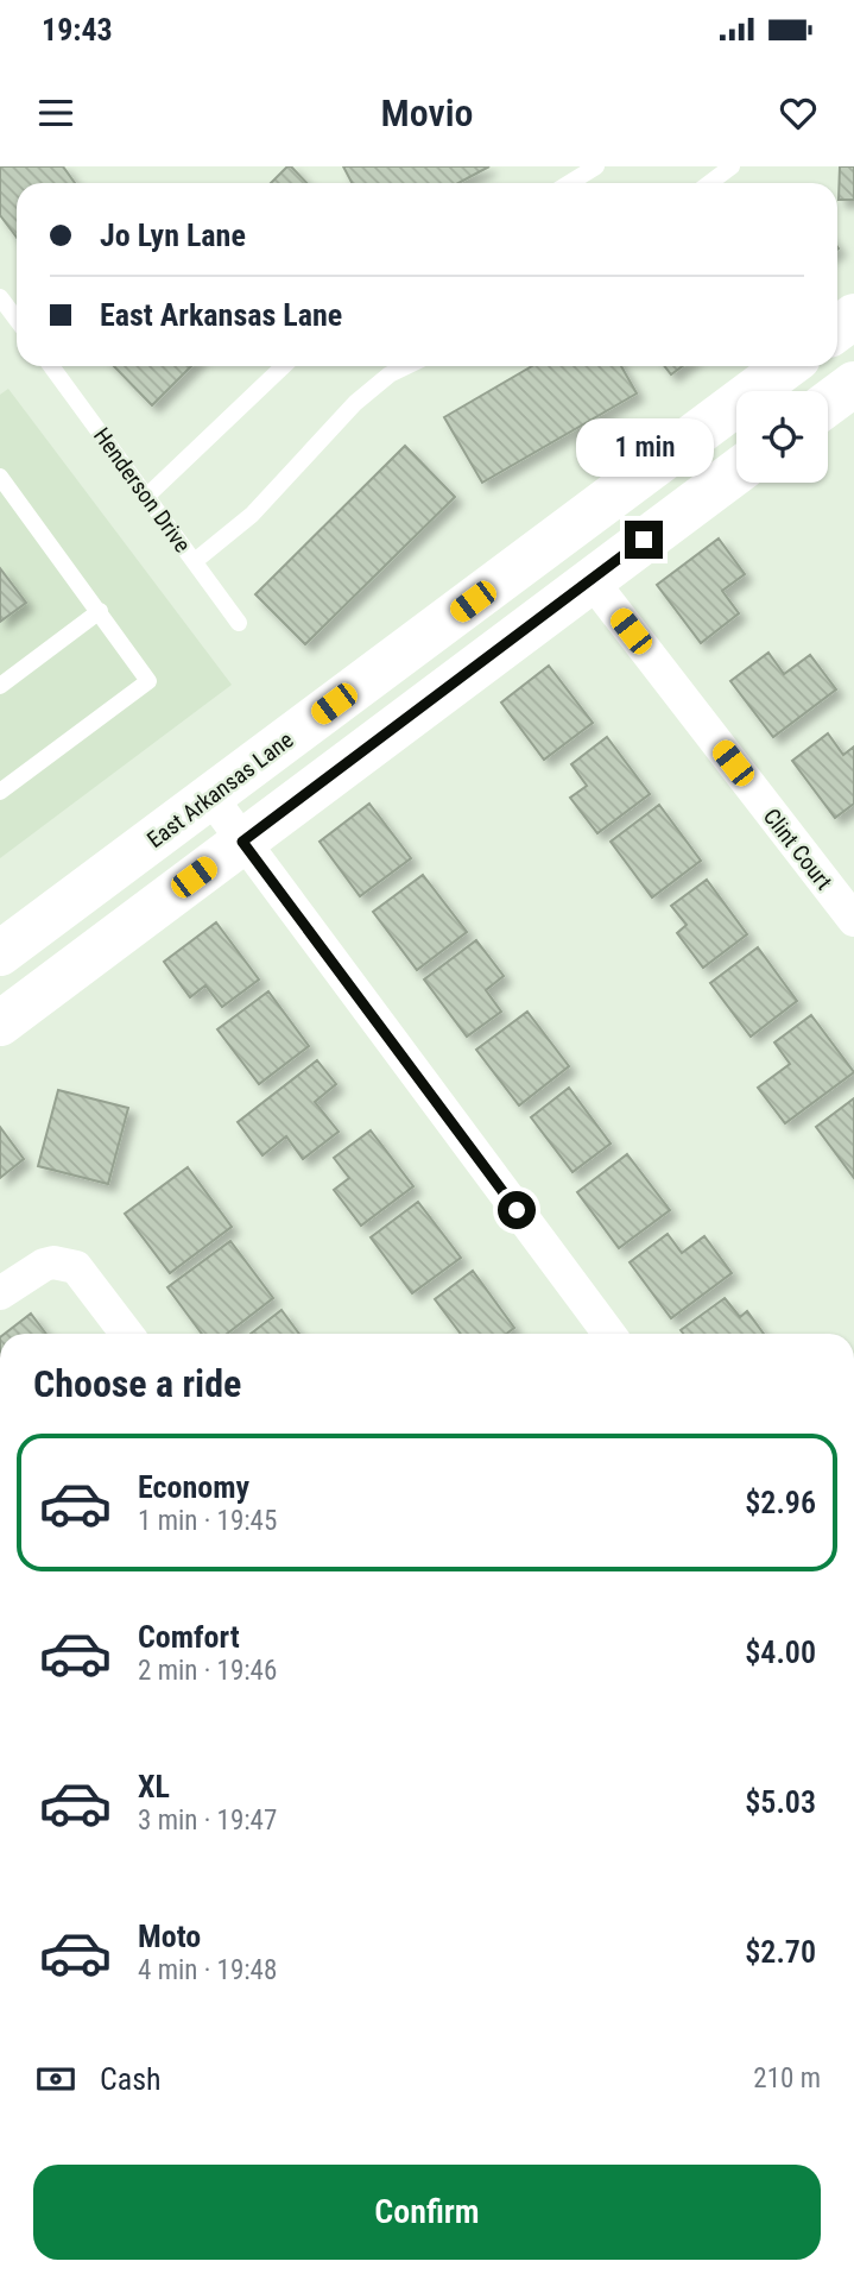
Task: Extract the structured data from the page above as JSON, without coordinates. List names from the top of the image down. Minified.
{"streets":{"main road":["East Arkansas Lane"],"street":["Clint Court"],"lane":["Henderson Drive"]},"page":{"status":"19:43","header":"Movio","banner":["Jo Lyn Lane","East Arkansas Lane"],"bubble":"1 min","heading":"Choose a ride","list":[{"name":"Economy","note":"1 min · 19:45","value":"$2.96"},{"name":"Comfort","note":"2 min · 19:46","value":"$4.00"},{"name":"XL","note":"3 min · 19:47","value":"$5.03"},{"name":"Moto","note":"4 min · 19:48","value":"$2.70"}],"pay":["Cash","210 m"],"buttons":"Confirm"}}
